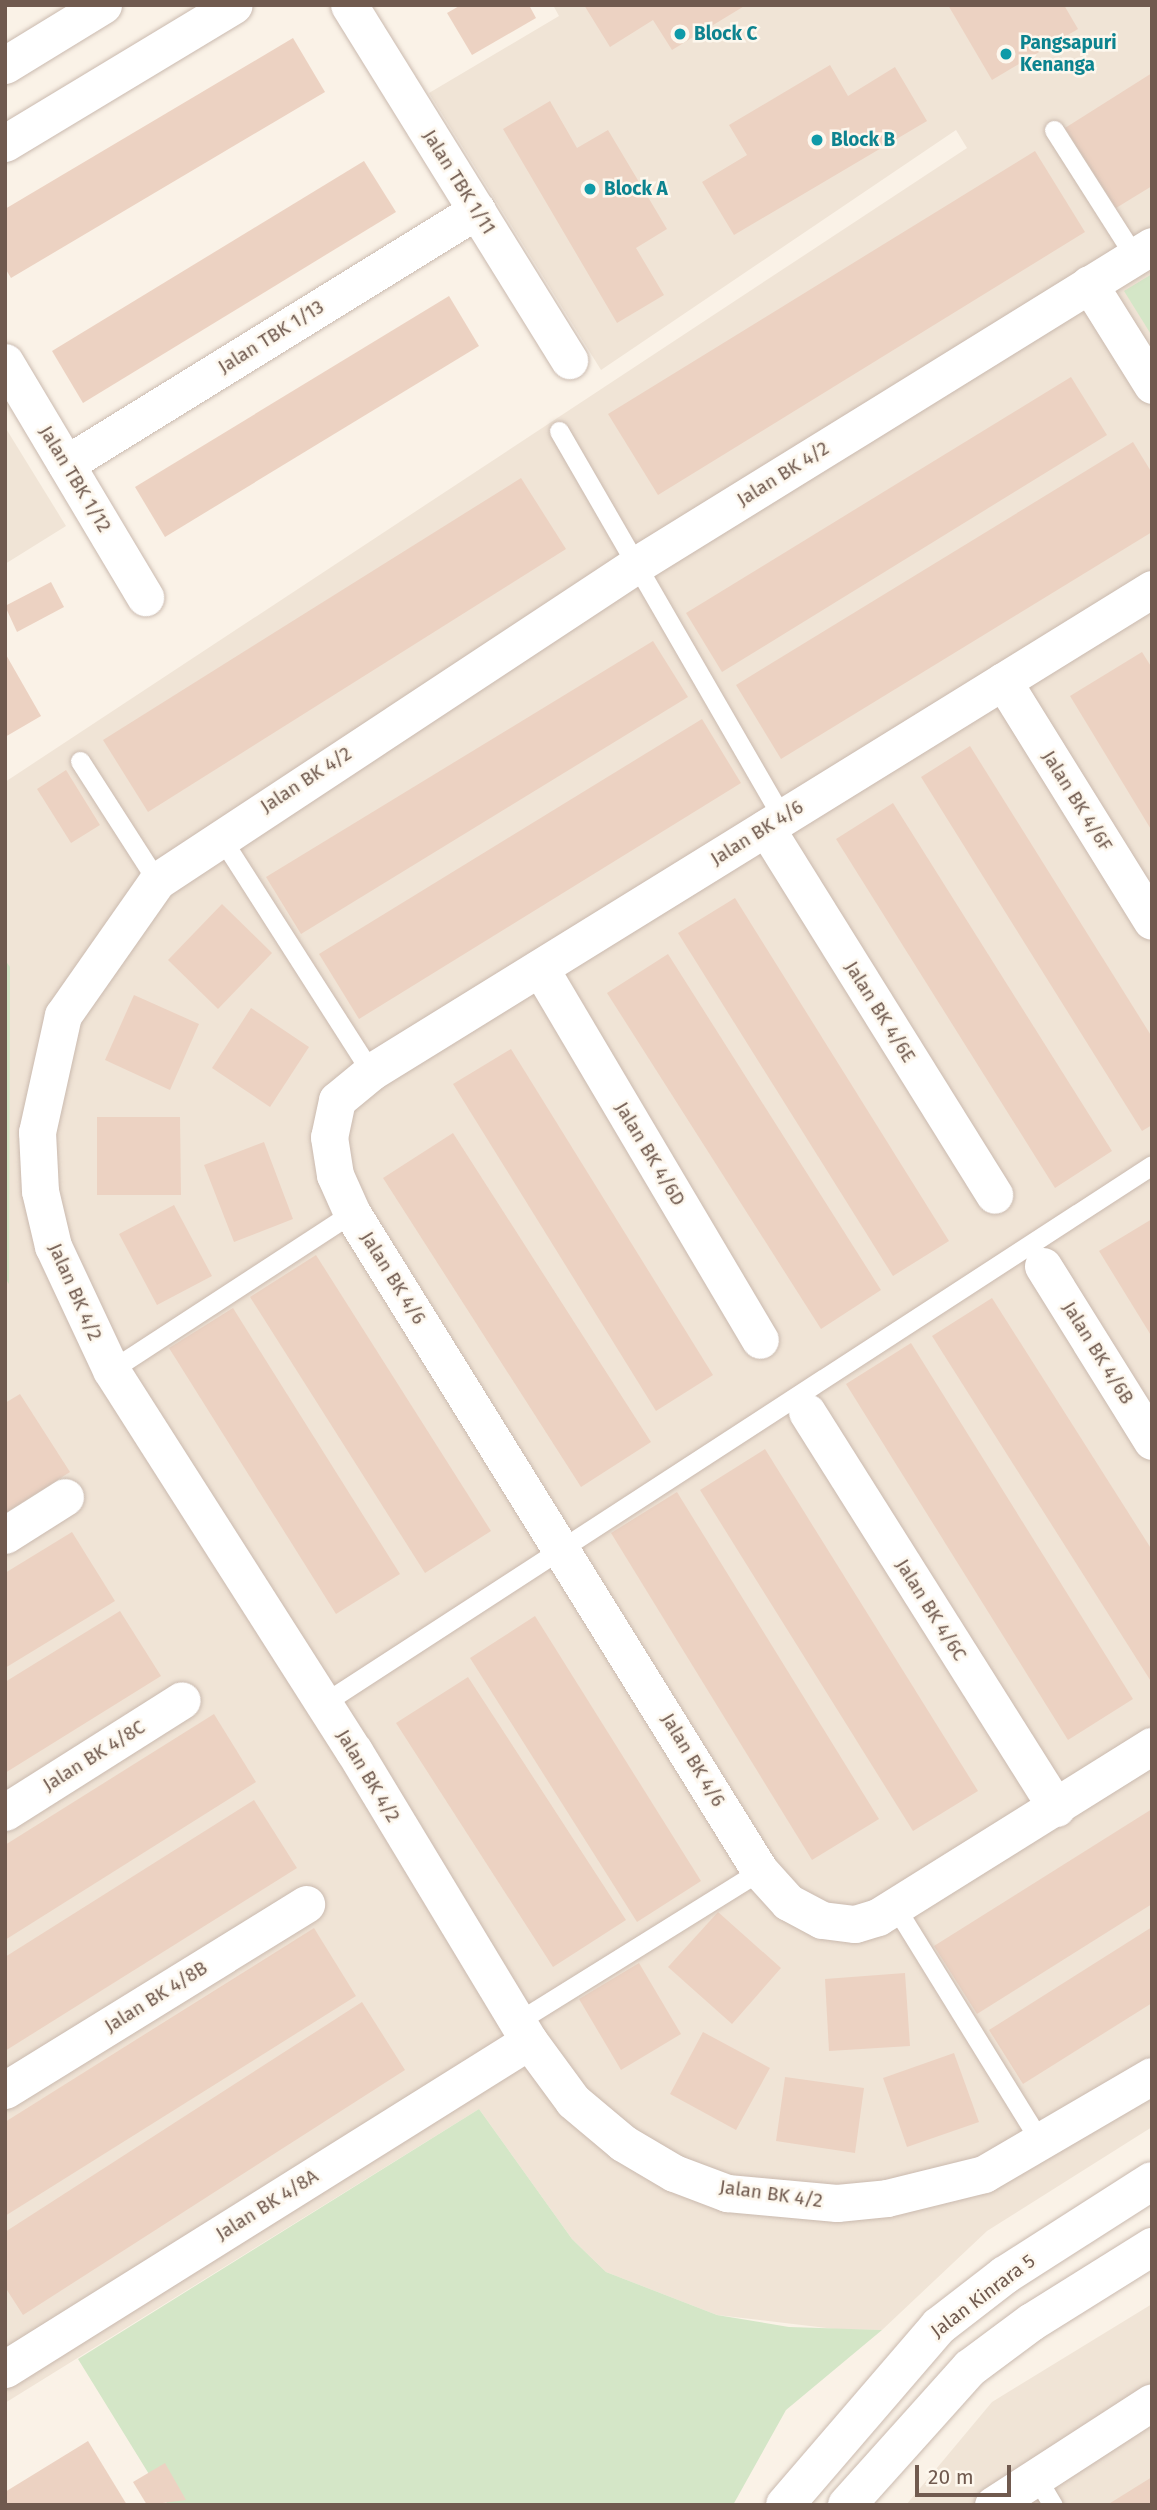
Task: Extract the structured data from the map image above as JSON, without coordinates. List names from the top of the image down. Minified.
{"streets":{"main road":["Jalan Kinrara 5"],"street":["Jalan TBK 1/11","Jalan TBK 1/13","Jalan BK 4/2","Jalan TBK 1/12","Jalan BK 4/6F","Jalan BK 4/6","Jalan BK 4/6E","Jalan BK 4/6D","Jalan BK 4/6B","Jalan BK 4/6C","Jalan BK 4/8C","Jalan BK 4/8B","Jalan BK 4/8A"]},"crossings":[["Jalan TBK 1/11","Jalan TBK 1/13"],["Jalan TBK 1/13","Jalan TBK 1/12"],["Jalan BK 4/2","Jalan BK 4/8A"],["Jalan BK 4/6F","Jalan BK 4/6"],["Jalan BK 4/6","Jalan BK 4/6E"],["Jalan BK 4/6","Jalan BK 4/6D"],["Jalan BK 4/6","Jalan BK 4/6C"]],"places":["Block C","Pangsapuri Kenanga","Block B","Block A"],"scale_bar":"20 m"}
